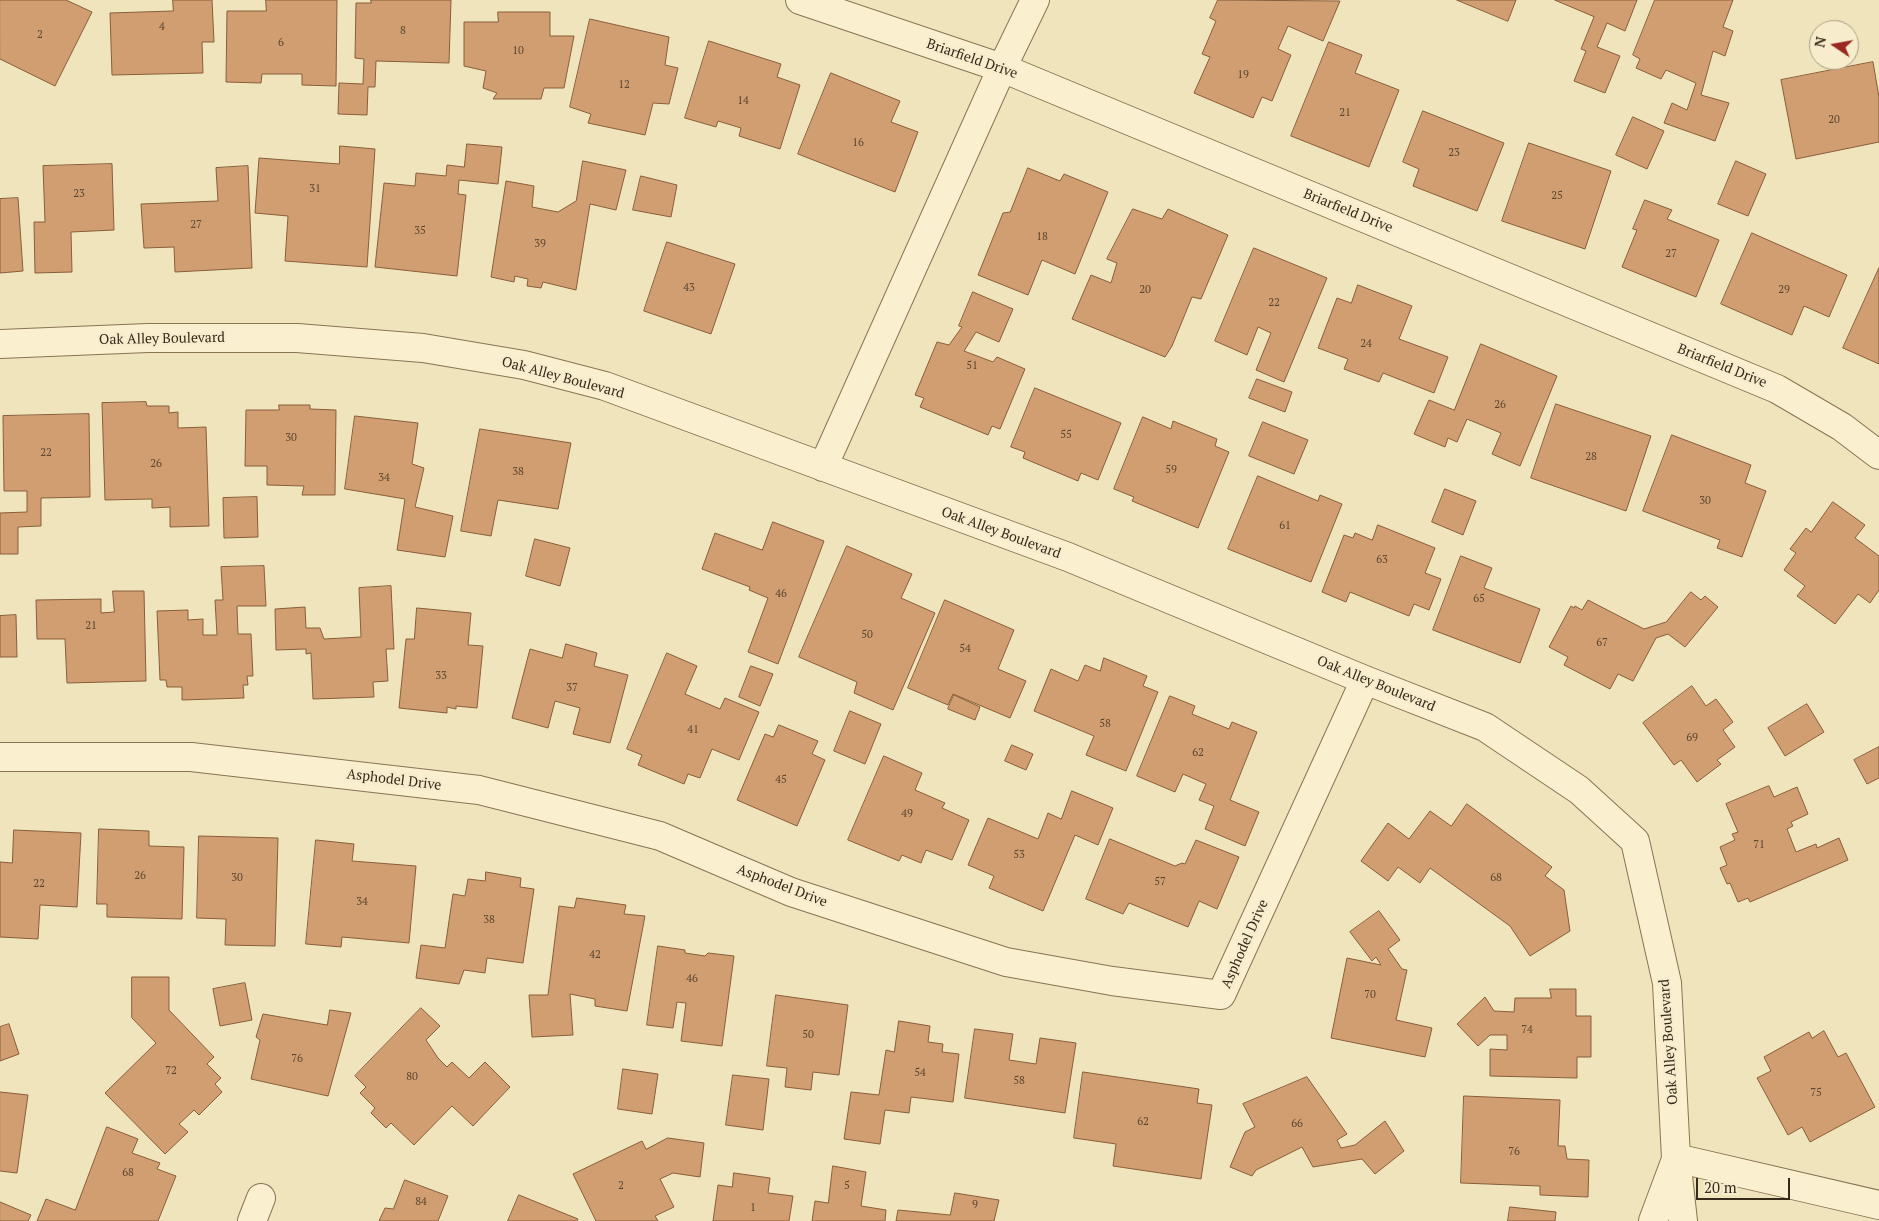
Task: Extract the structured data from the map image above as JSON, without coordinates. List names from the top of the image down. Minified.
{"streets":{"street":["Briarfield Drive","Oak Alley Boulevard","Asphodel Drive"]},"crossings":[["Oak Alley Boulevard","Asphodel Drive"]],"house_numbers":["4","8","2","6","10","19","12","14","21","20","16","23","31","23","25","27","35","18","39","27","43","20","29","22","24","51","26","55","30","22","28","26","59","38","34","30","61","63","46","65","21","50","67","54","33","37","58","41","69","62","45","49","71","53","26","30","68","57","22","34","38","42","46","70","74","50","76","72","54","80","58","75","62","66","76","68","2","5","84","9","1"],"scale_bar":"20 m","north":"left"}
